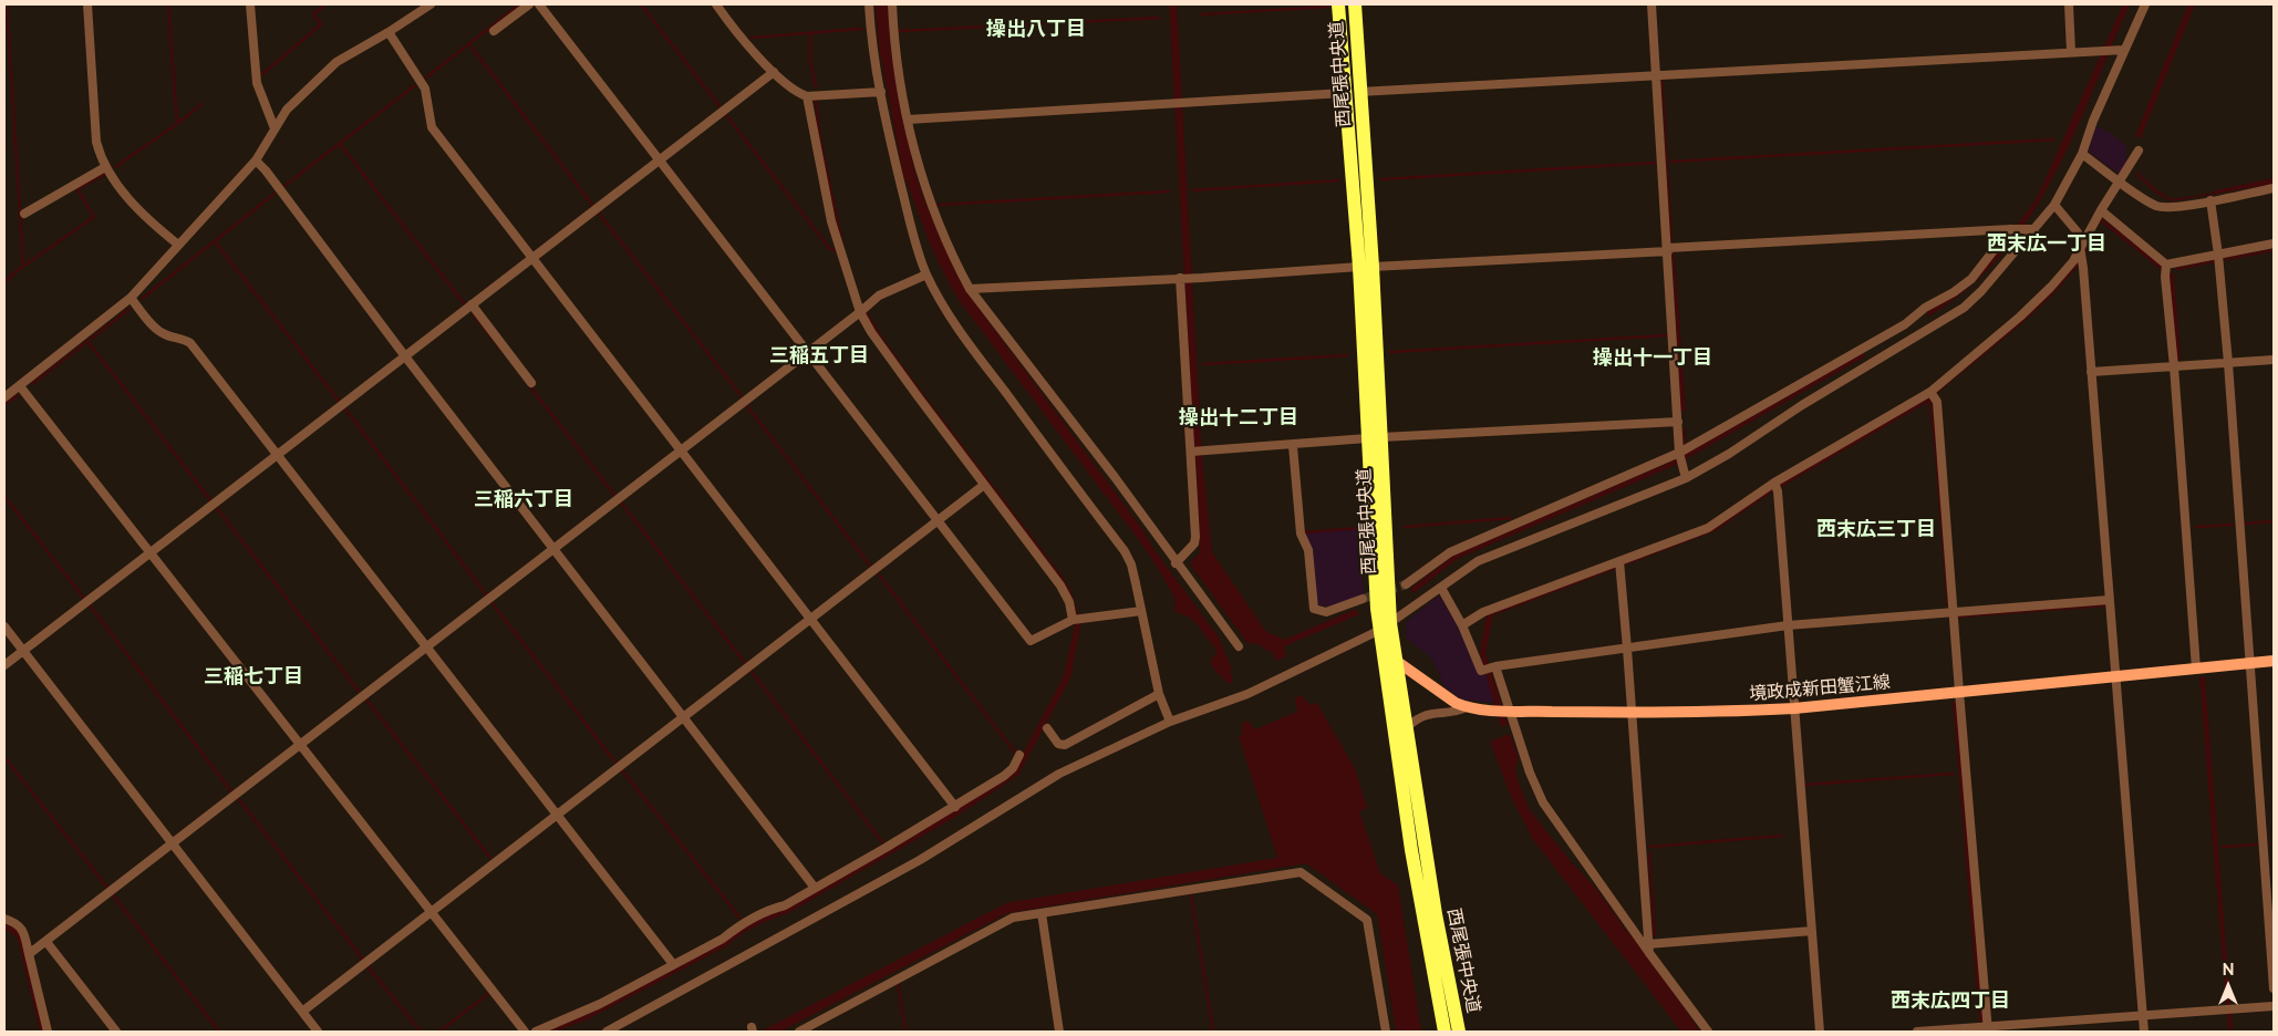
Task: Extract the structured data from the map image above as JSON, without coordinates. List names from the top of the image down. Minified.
{"streets":{"main road":["西尾張中央道","境政成新田蟹江線"]},"crossings":[["西尾張中央道","境政成新田蟹江線"]],"districts":["操出八丁目","西末広一丁目","三稲五丁目","操出十一丁目","操出十二丁目","三稲六丁目","西末広三丁目","三稲七丁目","西末広四丁目"],"north":"top"}
